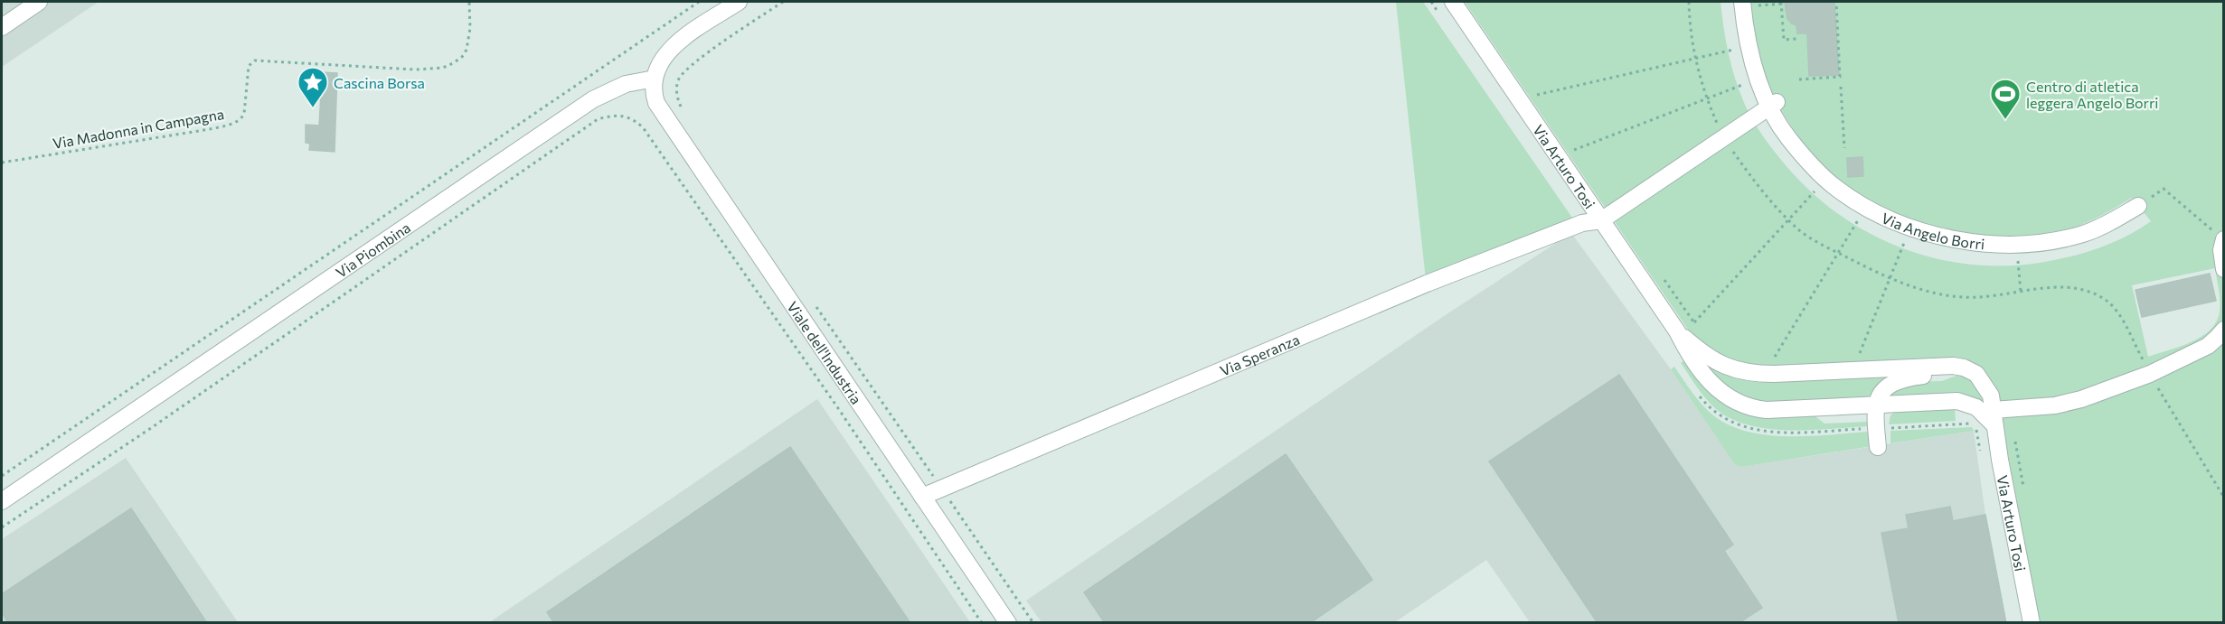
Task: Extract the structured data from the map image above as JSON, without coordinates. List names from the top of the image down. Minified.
{"streets":{"street":["Via Arturo Tosi","Via Angelo Borri","Via Piombina","Viale dell'Industria","Via Speranza"],"path":["Via Madonna in Campagna"]},"crossings":[["Via Arturo Tosi","Via Speranza"],["Via Piombina","Viale dell'Industria"],["Viale dell'Industria","Via Speranza"]],"places":{"place":["Cascina Borsa"],"sports":["Centro di atletica leggera Angelo Borri"]}}
